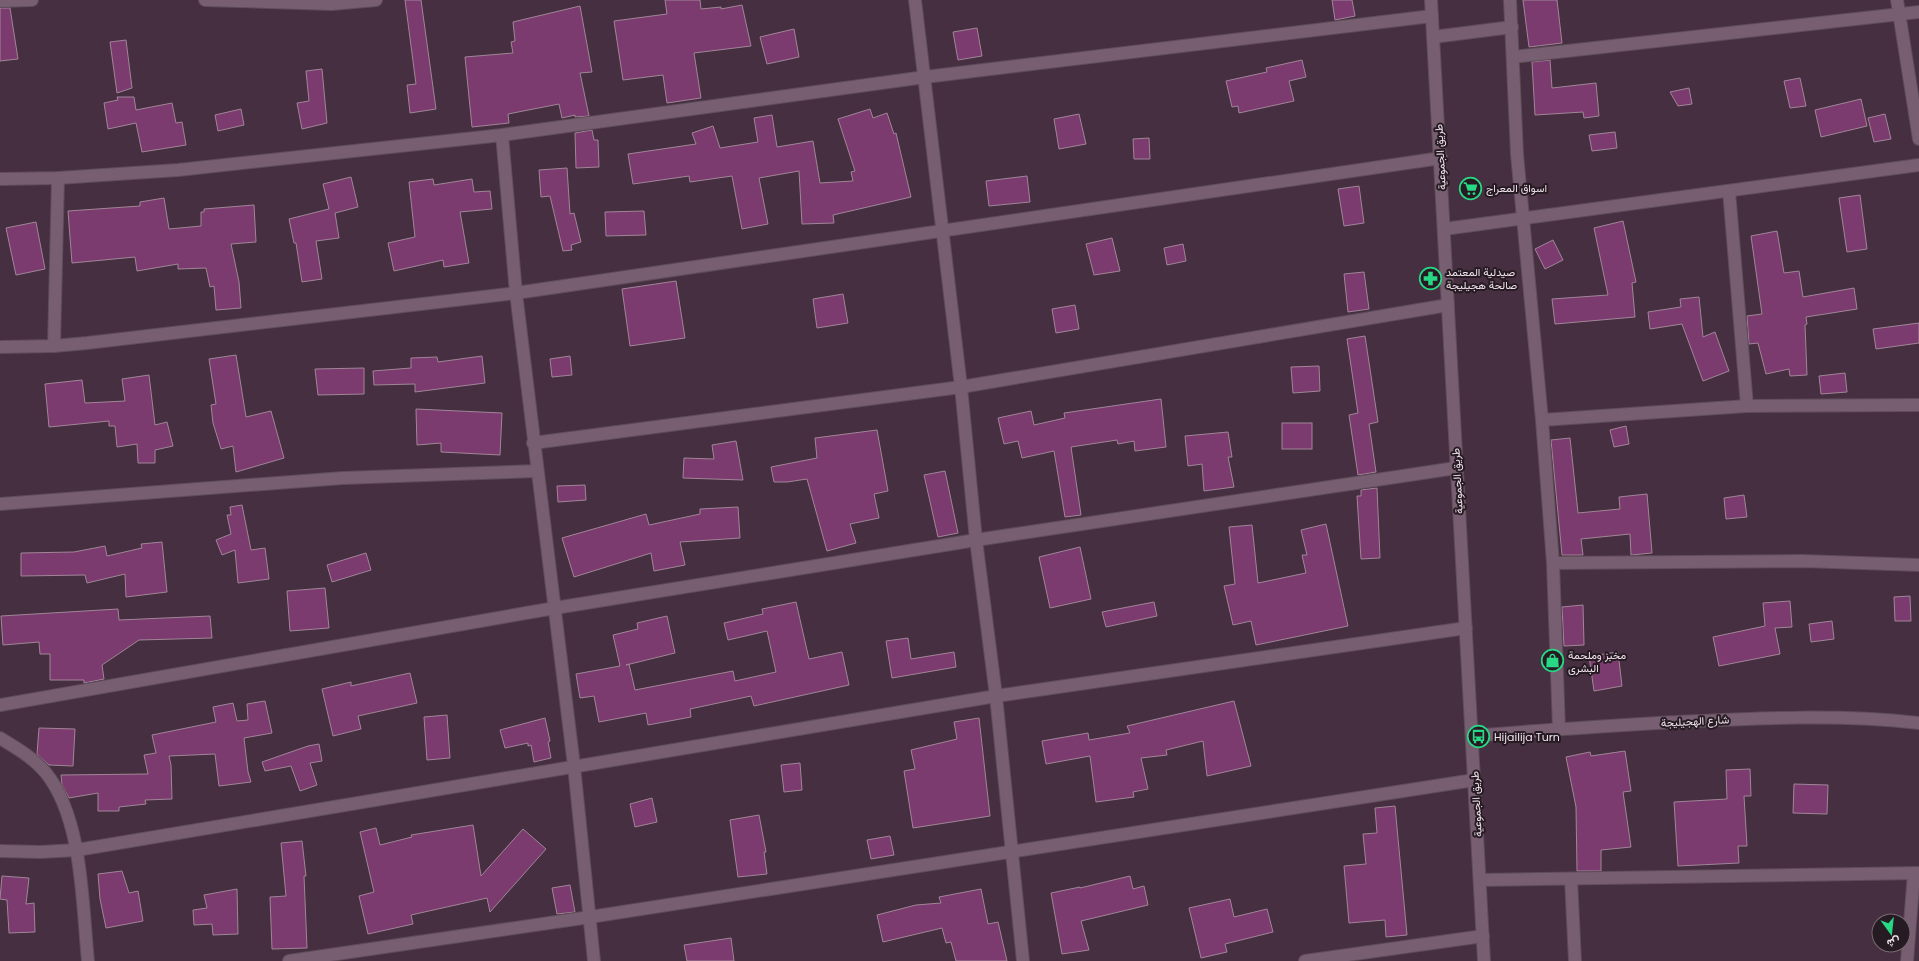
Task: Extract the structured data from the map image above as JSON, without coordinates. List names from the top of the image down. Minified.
{"streets":{"street":["طريق الجموعية","شارع الهجيليجة"]},"crossings":[["طريق الجموعية","شارع الهجيليجة"]],"places":{"supermarket":["اسواق المعراج"],"pharmacy":["صيدلية المعتمد صالحة هجيليجة"],"shop":["مخبز وملحمة البشرى"],"bus stop":["Hijailija Turn"]},"north":"bottom"}
